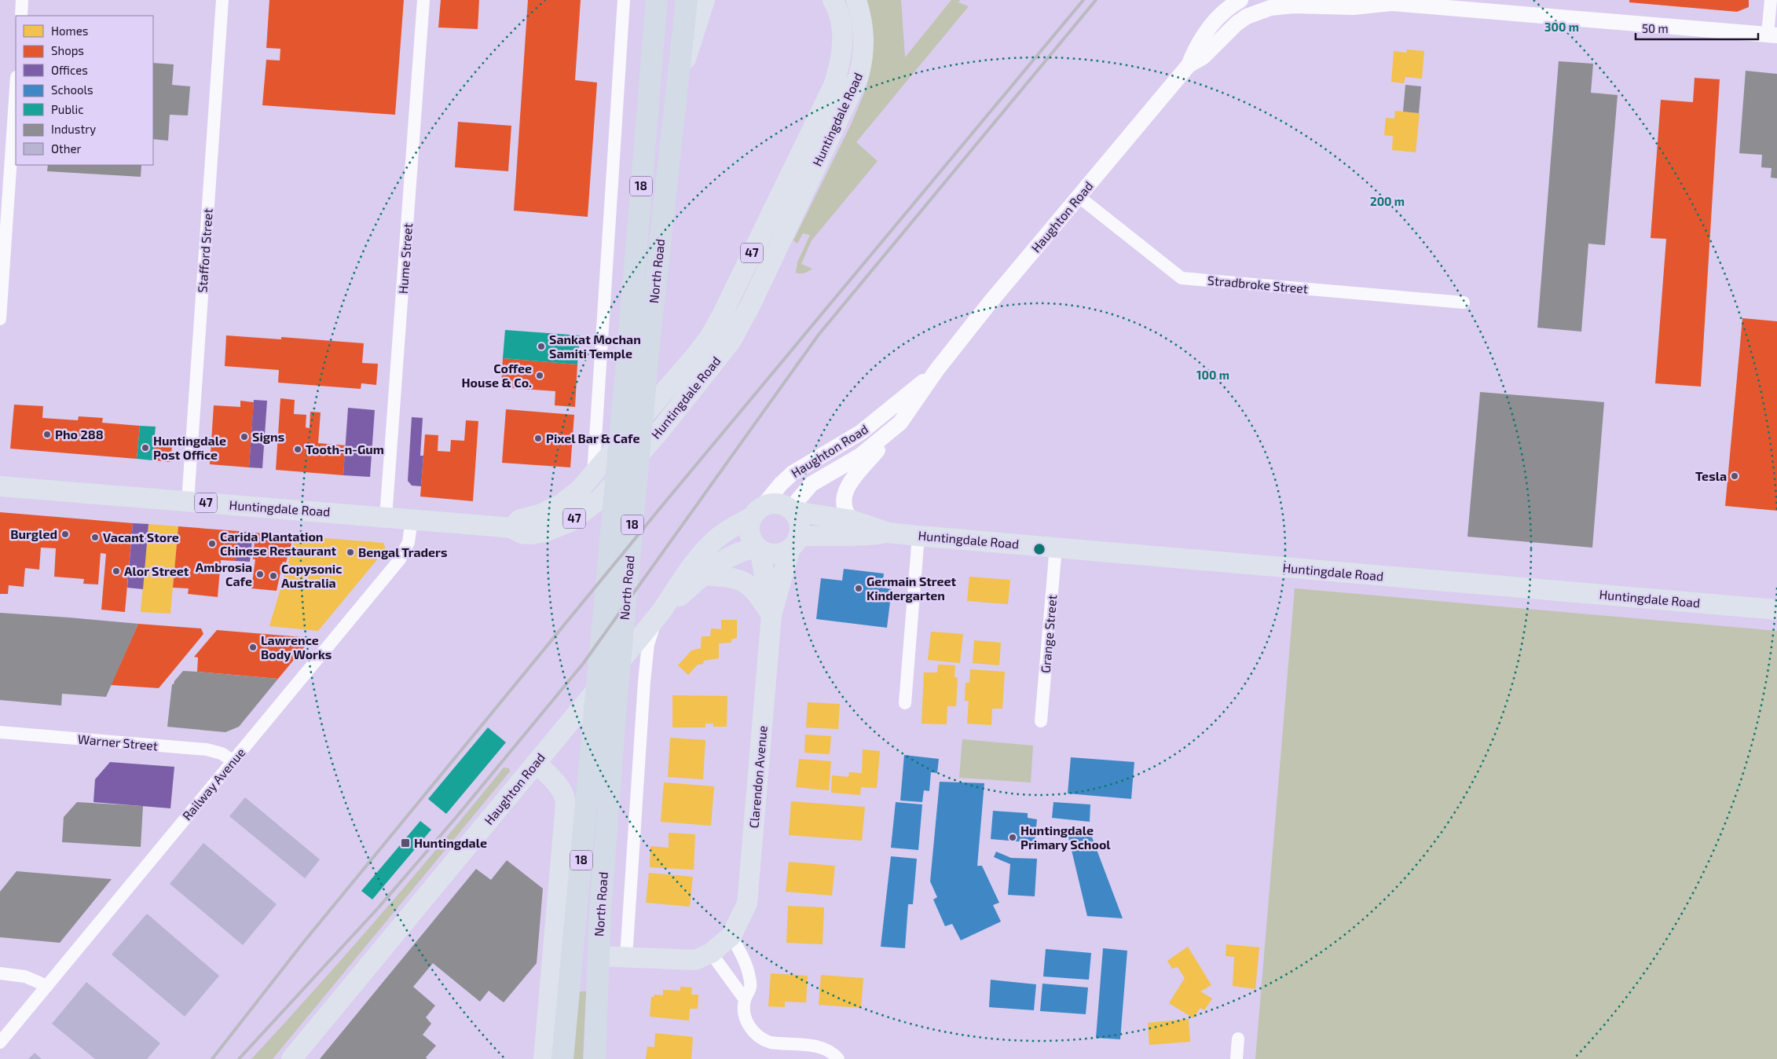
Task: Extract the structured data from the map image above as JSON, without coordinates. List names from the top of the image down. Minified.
{"streets":{"highway":["18","North Road"],"main road":["Huntingdale Road","Haughton Road","47","Clarendon Avenue"],"street":["Stafford Street","Hume Street","Stradbroke Street","Grange Street","Warner Street","Railway Avenue"]},"crossings":[["Huntingdale Road","Haughton Road"],["Huntingdale Road","Stafford Street"],["Huntingdale Road","Hume Street"],["Huntingdale Road","Grange Street"],["Huntingdale Road","Clarendon Avenue"],["Huntingdale Road","Railway Avenue"],["Haughton Road","Stradbroke Street"],["Haughton Road","Clarendon Avenue"],["North Road","Clarendon Avenue"],["Warner Street","Railway Avenue"]],"places":{"other":["Sankat Mochan Samiti Temple","Coffee House & Co.","Pho 288","Signs","Pixel Bar & Cafe","Huntingdale Post Office","Tooth-n-Gum","Tesla","Burgled","Vacant Store","Carida Plantation Chinese Restaurant","Bengal Traders","Alor Street","Ambrosia Cafe","Copysonic Australia","Germain Street Kindergarten","Lawrence Body Works","Huntingdale Primary School"],"transit":["Huntingdale"]},"legend":["Homes","Shops","Offices","Schools","Public","Industry","Other"],"scale_bar":"50 m","rings":["300 m","200 m","100 m"]}
